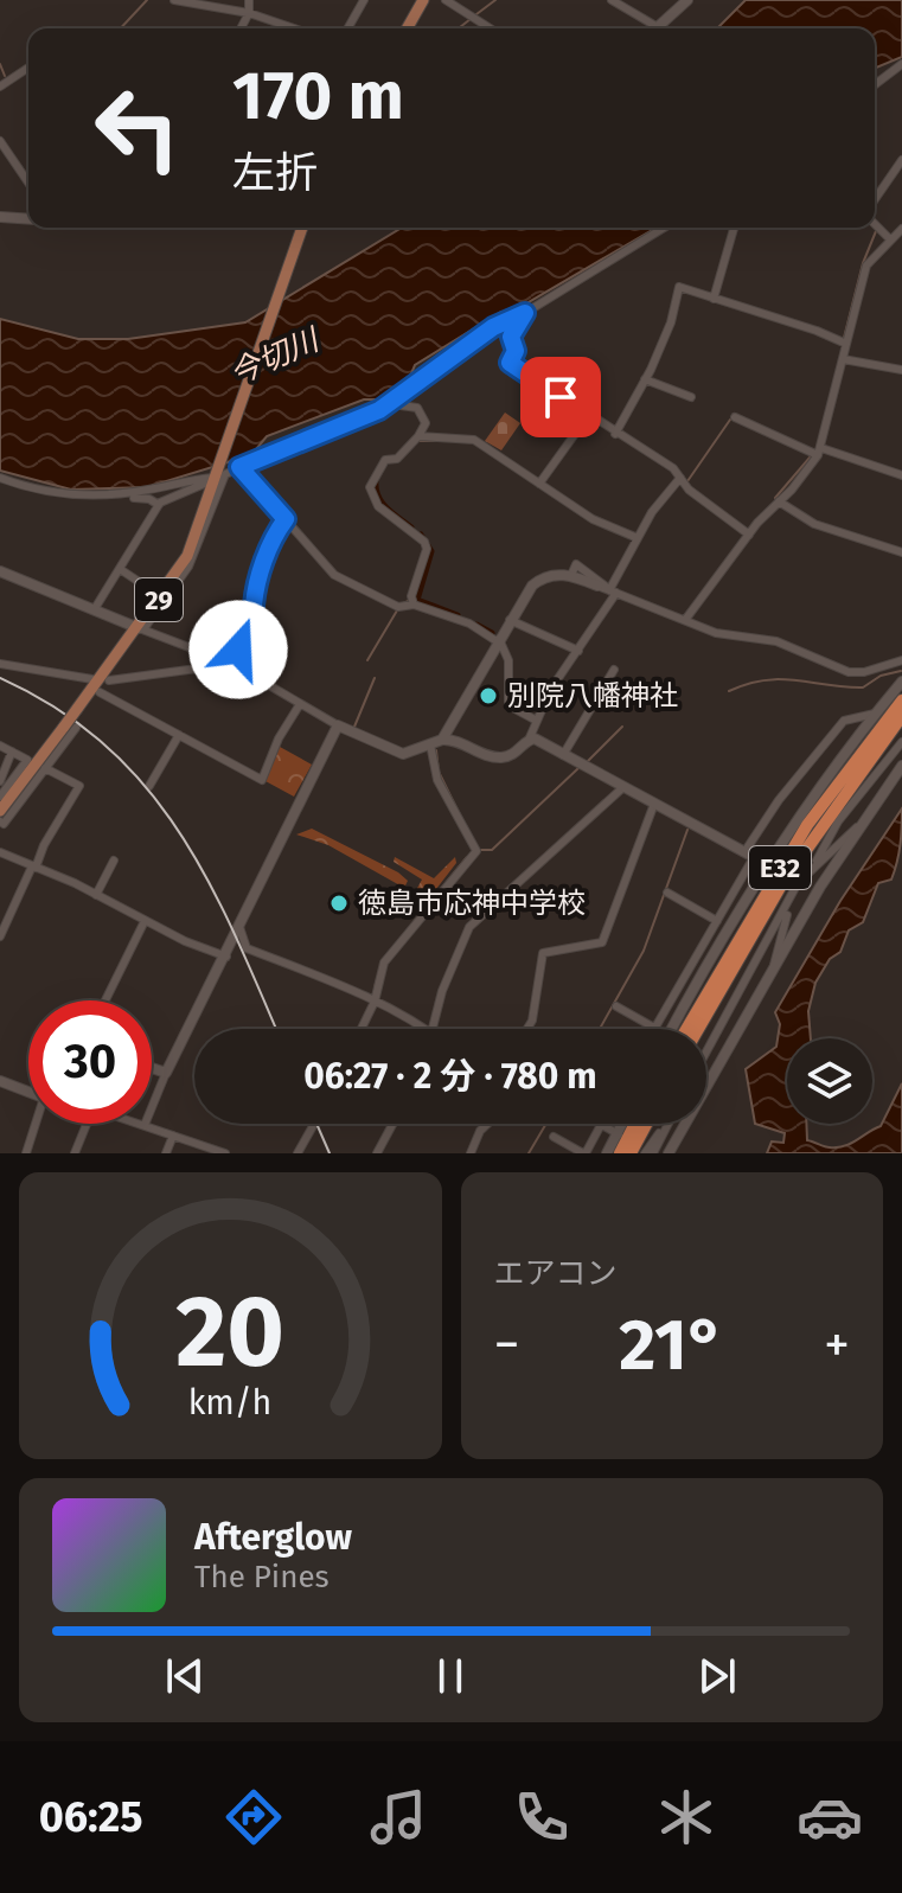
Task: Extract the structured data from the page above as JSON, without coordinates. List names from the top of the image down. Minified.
{"streets":{"highway":["E32"],"main road":["29"]},"water":["今切川"],"places":["別院八幡神社","徳島市応神中学校"],"page":{"turn":["170 m","左折"],"limit":"30","trip":"06:27 · 2 分 · 780 m","tile":"エアコン","heat":["−","21°","+"],"song":["Afterglow","The Pines"],"tabs":"06:25","gauge":["20","km/h"]}}
